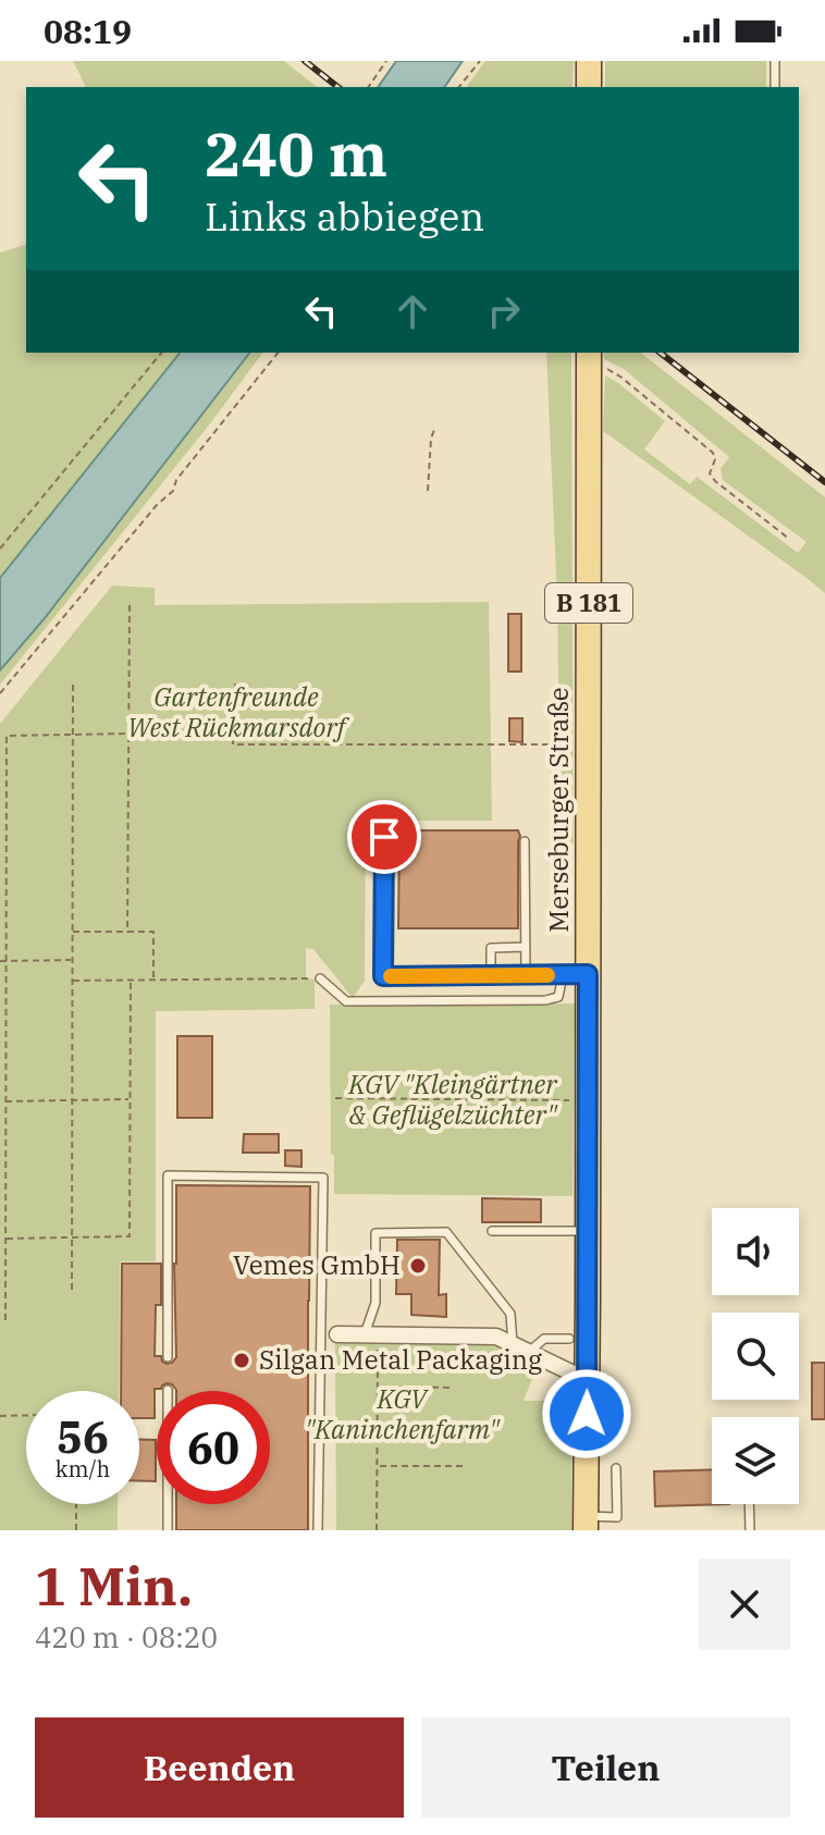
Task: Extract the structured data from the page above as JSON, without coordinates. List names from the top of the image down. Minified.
{"streets":{"main road":["B 181","Merseburger Straße"]},"parks":["Gartenfreunde West Rückmarsdorf","KGV \"Kleingärtner & Geflügelzüchter\"","KGV \"Kaninchenfarm\""],"places":["Vemes GmbH","Silgan Metal Packaging"],"page":{"status":"08:19","turn":["240 m","Links abbiegen"],"speed":"56 km/h","limit":"60","heading":["1 Min.","420 m · 08:20"],"buttons":["Beenden","Teilen"]}}
